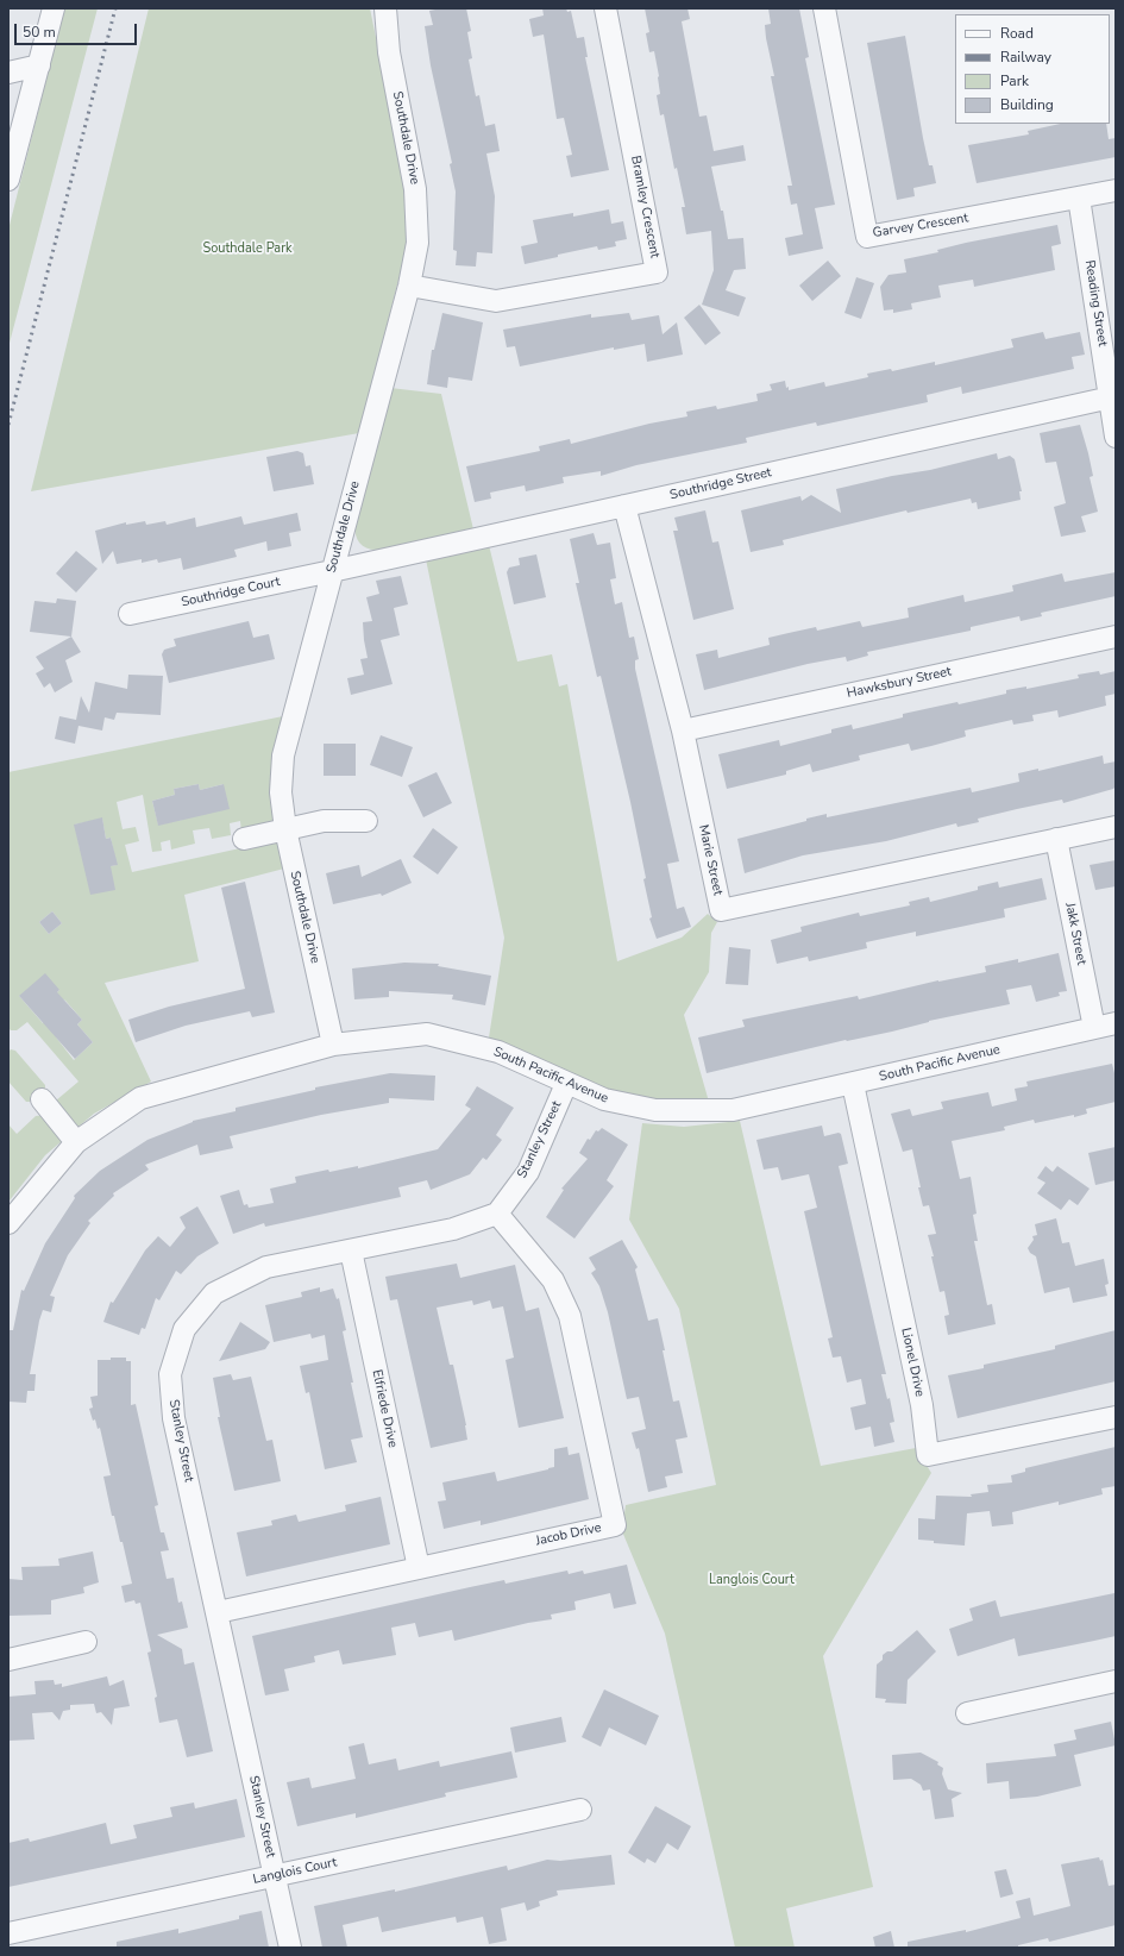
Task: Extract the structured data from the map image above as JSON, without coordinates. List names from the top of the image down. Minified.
{"streets":{"street":["Southdale Drive","Bramley Crescent","Garvey Crescent","Reading Street","Southridge Street","Southridge Court","Hawksbury Street","Marie Street","Jakk Street","South Pacific Avenue","Stanley Street","Lionel Drive","Elfriede Drive","Jacob Drive","Langlois Court"]},"crossings":[["Southdale Drive","Bramley Crescent"],["Southdale Drive","Southridge Street"],["Southdale Drive","Southridge Court"],["Southdale Drive","South Pacific Avenue"],["Garvey Crescent","Reading Street"],["Reading Street","Southridge Street"],["Southridge Street","Southridge Court"],["Southridge Street","Marie Street"],["Hawksbury Street","Marie Street"],["Marie Street","Jakk Street"],["Jakk Street","South Pacific Avenue"],["South Pacific Avenue","Stanley Street"],["South Pacific Avenue","Lionel Drive"],["Stanley Street","Elfriede Drive"],["Stanley Street","Jacob Drive"],["Stanley Street","Langlois Court"],["Elfriede Drive","Jacob Drive"]],"parks":["Southdale Park","Langlois Court"],"legend":["Road","Railway","Park","Building"],"scale_bar":"50 m"}
